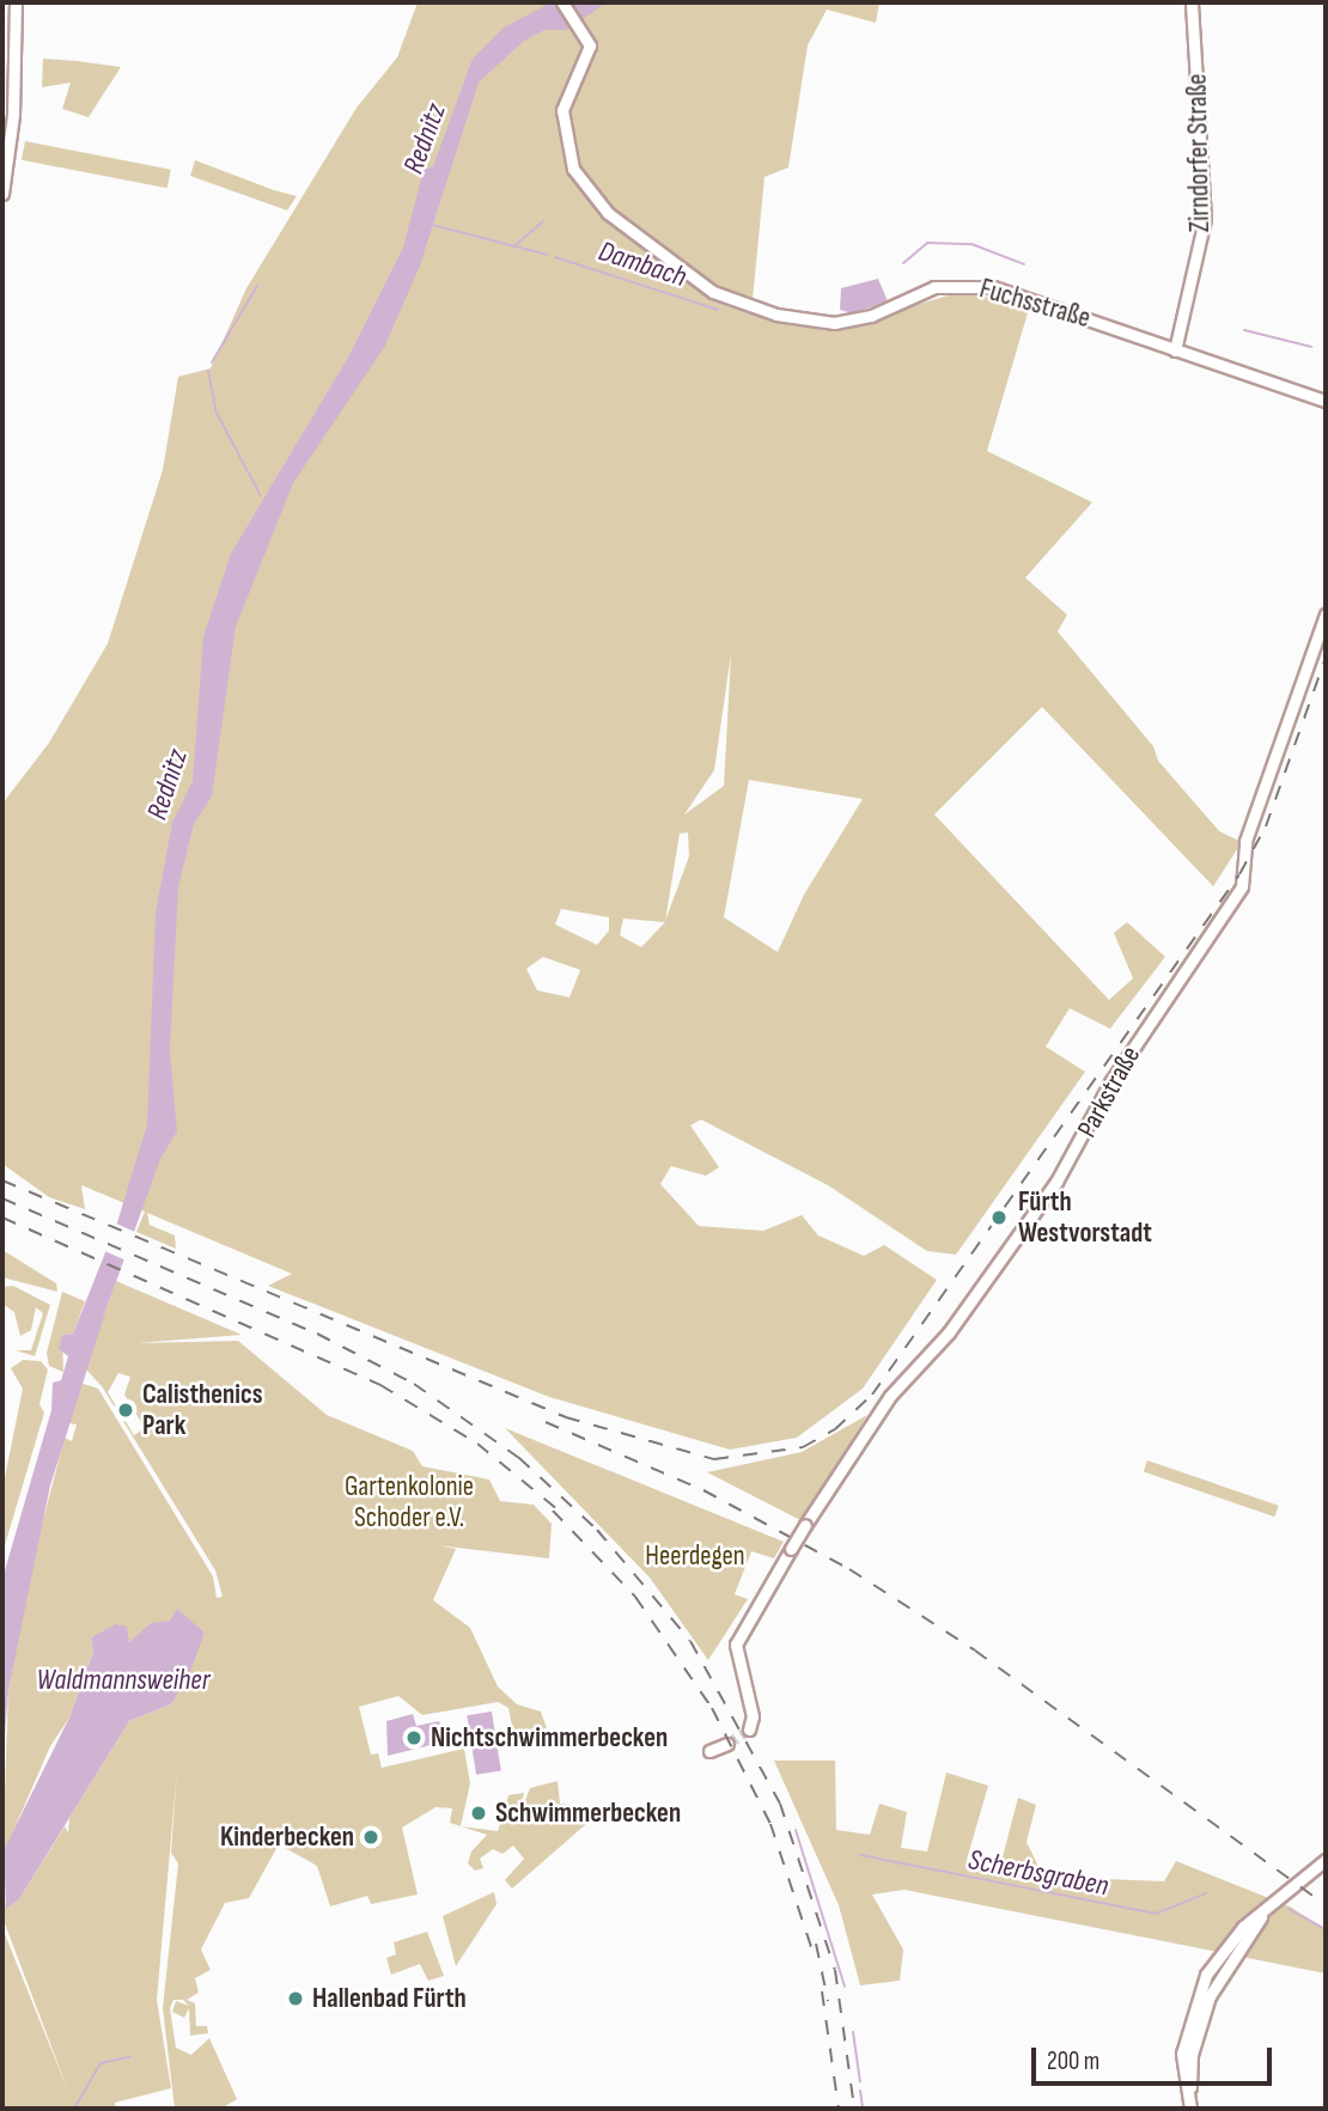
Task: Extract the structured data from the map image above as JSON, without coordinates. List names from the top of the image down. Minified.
{"streets":{"main road":["Zirndorfer Straße","Fuchsstraße","Parkstraße"]},"crossings":[["Zirndorfer Straße","Fuchsstraße"]],"water":["Rednitz","Dambach","Waldmannsweiher","Scherbsgraben"],"parks":["Gartenkolonie Schoder e.V.","Heerdegen"],"places":["Fürth Westvorstadt","Calisthenics Park","Nichtschwimmerbecken","Schwimmerbecken","Kinderbecken","Hallenbad Fürth"],"scale_bar":"200 m"}
